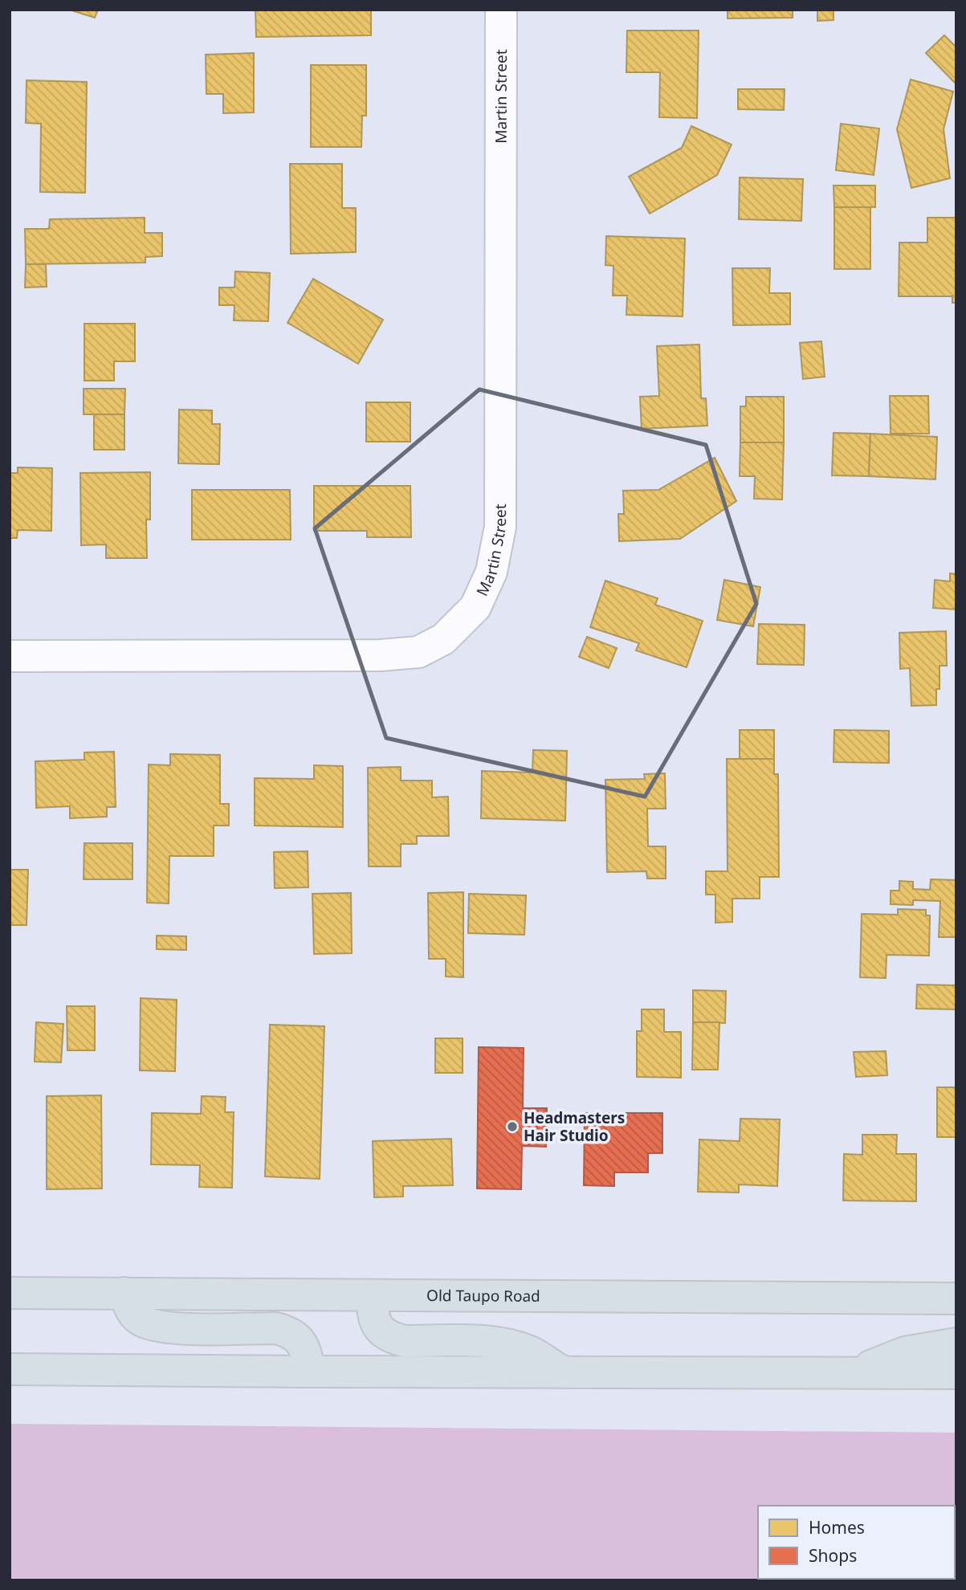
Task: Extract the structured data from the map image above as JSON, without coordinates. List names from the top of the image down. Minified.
{"streets":{"highway":["Old Taupo Road"],"street":["Martin Street"]},"places":["Headmasters Hair Studio"],"legend":["Homes","Shops"]}
